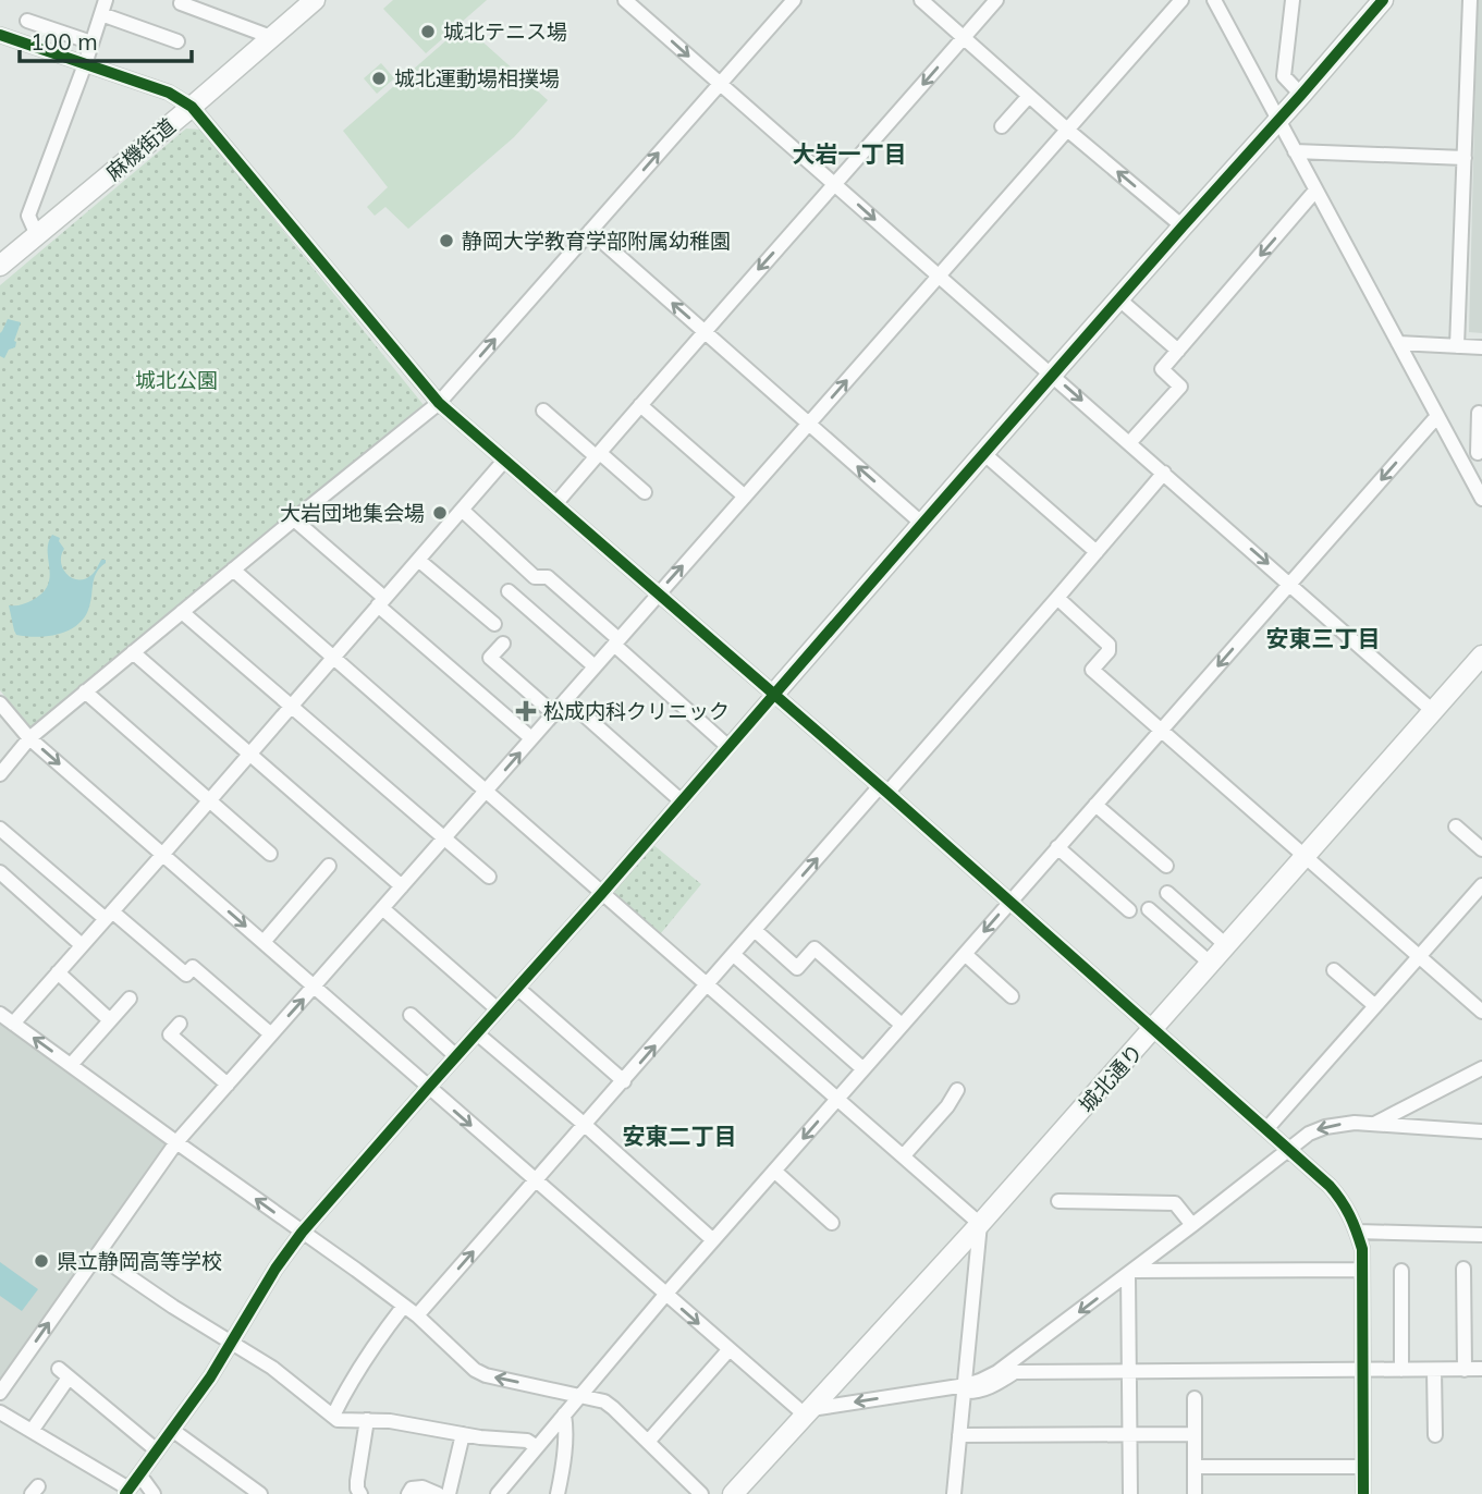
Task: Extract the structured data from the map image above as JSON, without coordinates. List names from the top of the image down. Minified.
{"streets":{"street":["麻機街道","城北通り"]},"districts":["大岩一丁目","安東三丁目","安東二丁目"],"parks":["城北公園"],"places":{"other":["城北テニス場","城北運動場相撲場","静岡大学教育学部附属幼稚園","大岩団地集会場","県立静岡高等学校"],"health":["松成内科クリニック"]},"scale_bar":"100 m"}
